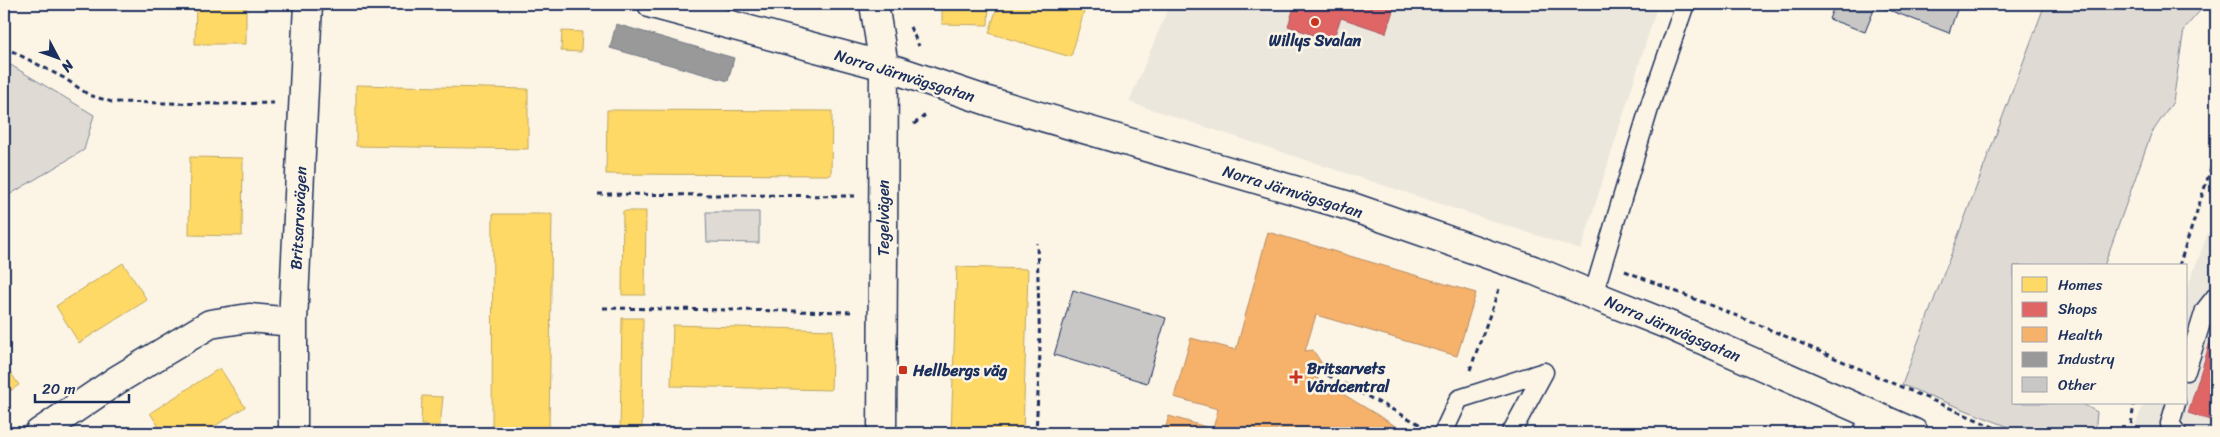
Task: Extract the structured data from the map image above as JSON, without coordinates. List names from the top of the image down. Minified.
{"streets":{"street":["Norra Järnvägsgatan","Britsarvsvägen","Tegelvägen"]},"crossings":[["Norra Järnvägsgatan","Tegelvägen"]],"places":{"other":["Willys Svalan"],"transit":["Hellbergs väg"],"health":["Britsarvets Vårdcentral"]},"legend":["Homes","Shops","Health","Industry","Other"],"scale_bar":"20 m","north":"bottom right"}
